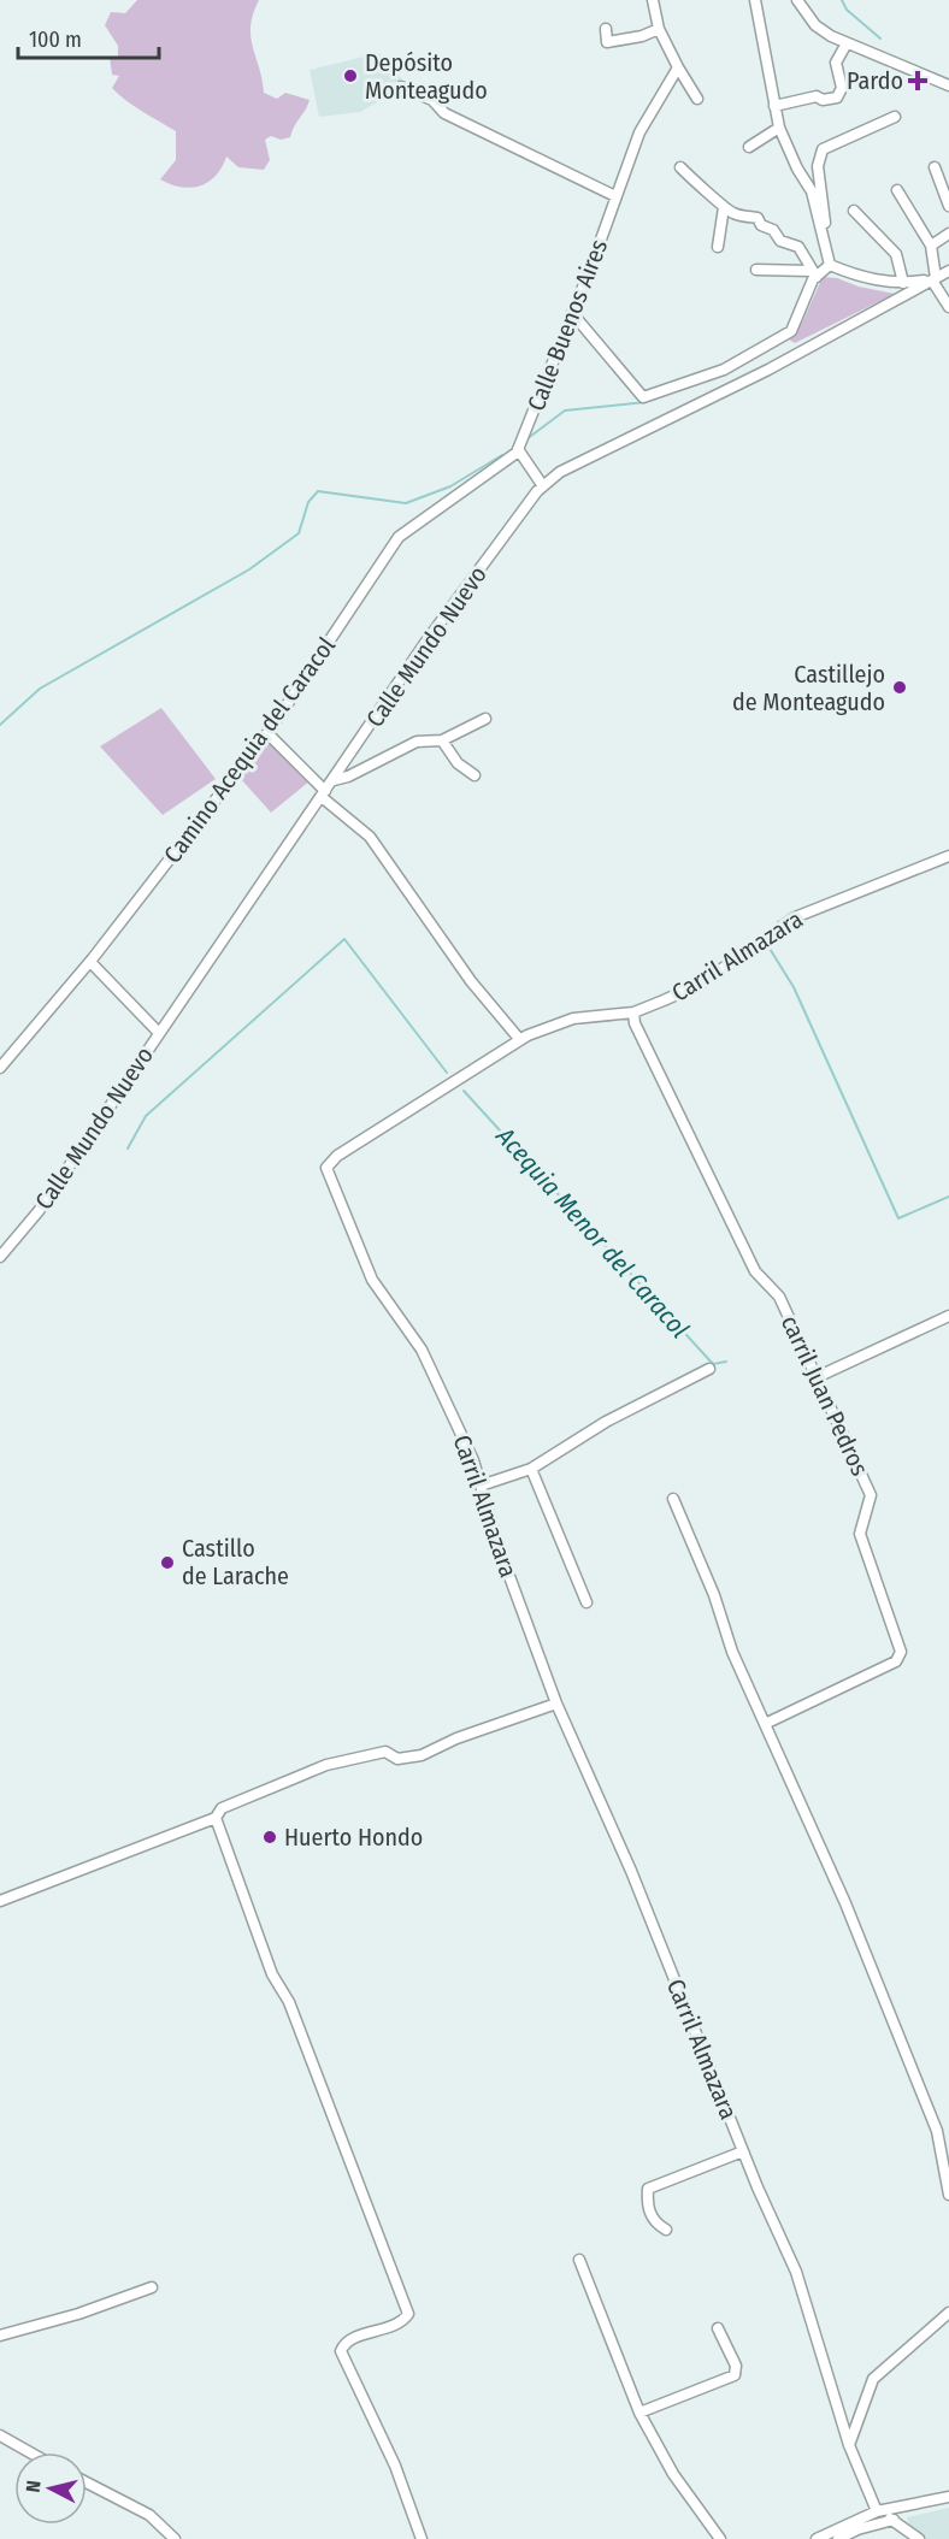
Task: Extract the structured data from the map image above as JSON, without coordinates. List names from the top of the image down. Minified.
{"streets":{"street":["Calle Buenos Aires","Calle Mundo Nuevo","Camino Acequia del Caracol","Carril Almazara","carril Juan Pedros"]},"crossings":[["Calle Buenos Aires","Camino Acequia del Caracol"],["Carril Almazara","carril Juan Pedros"]],"water":["Acequia Menor del Caracol"],"places":{"other":["Depósito Monteagudo","Castillejo de Monteagudo","Castillo de Larache","Huerto Hondo"],"health":["Pardo"]},"scale_bar":"100 m","north":"left"}
